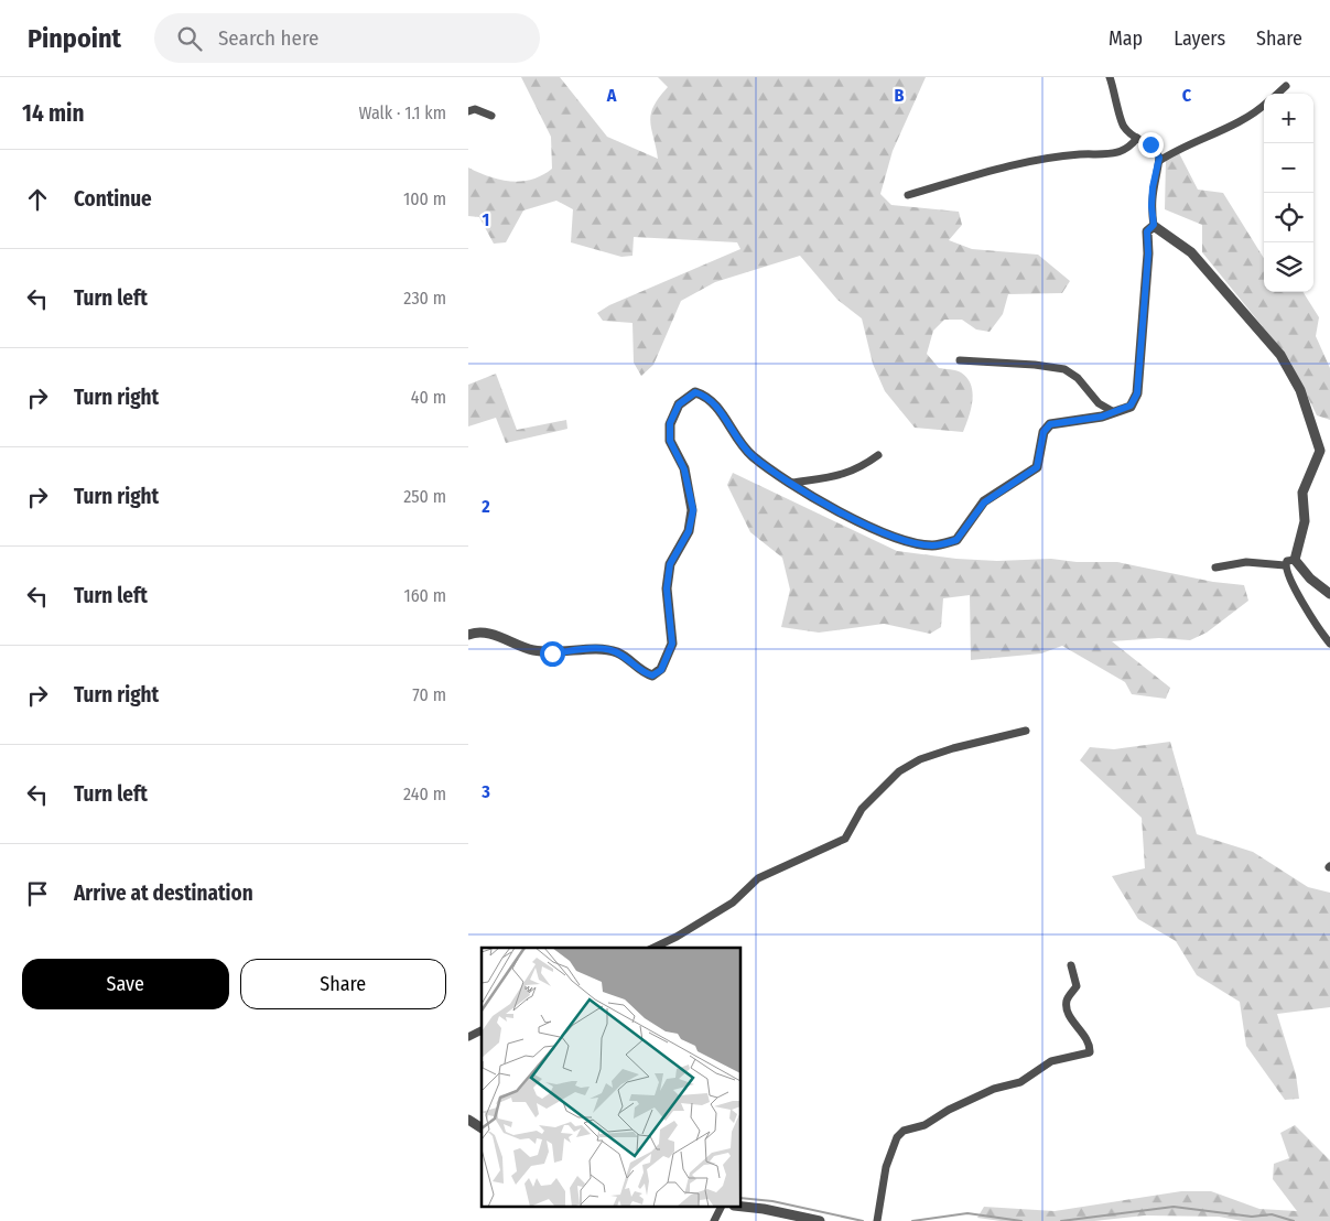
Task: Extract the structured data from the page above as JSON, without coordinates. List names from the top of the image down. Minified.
{"page":{"header":"Pinpoint","search":"Search here","nav":["Map","Layers","Share"],"heading":["14 min","Walk · 1.1 km"],"map_buttons":["+","−"],"list":[["Continue","100 m"],["Turn left","230 m"],["Turn right","40 m"],["Turn right","250 m"],["Turn left","160 m"],["Turn right","70 m"],["Turn left","240 m"],"Arrive at destination"],"buttons":["Save","Share"]},"grid":{"columns":["A","B","C"],"rows":["1","2","3"]}}
